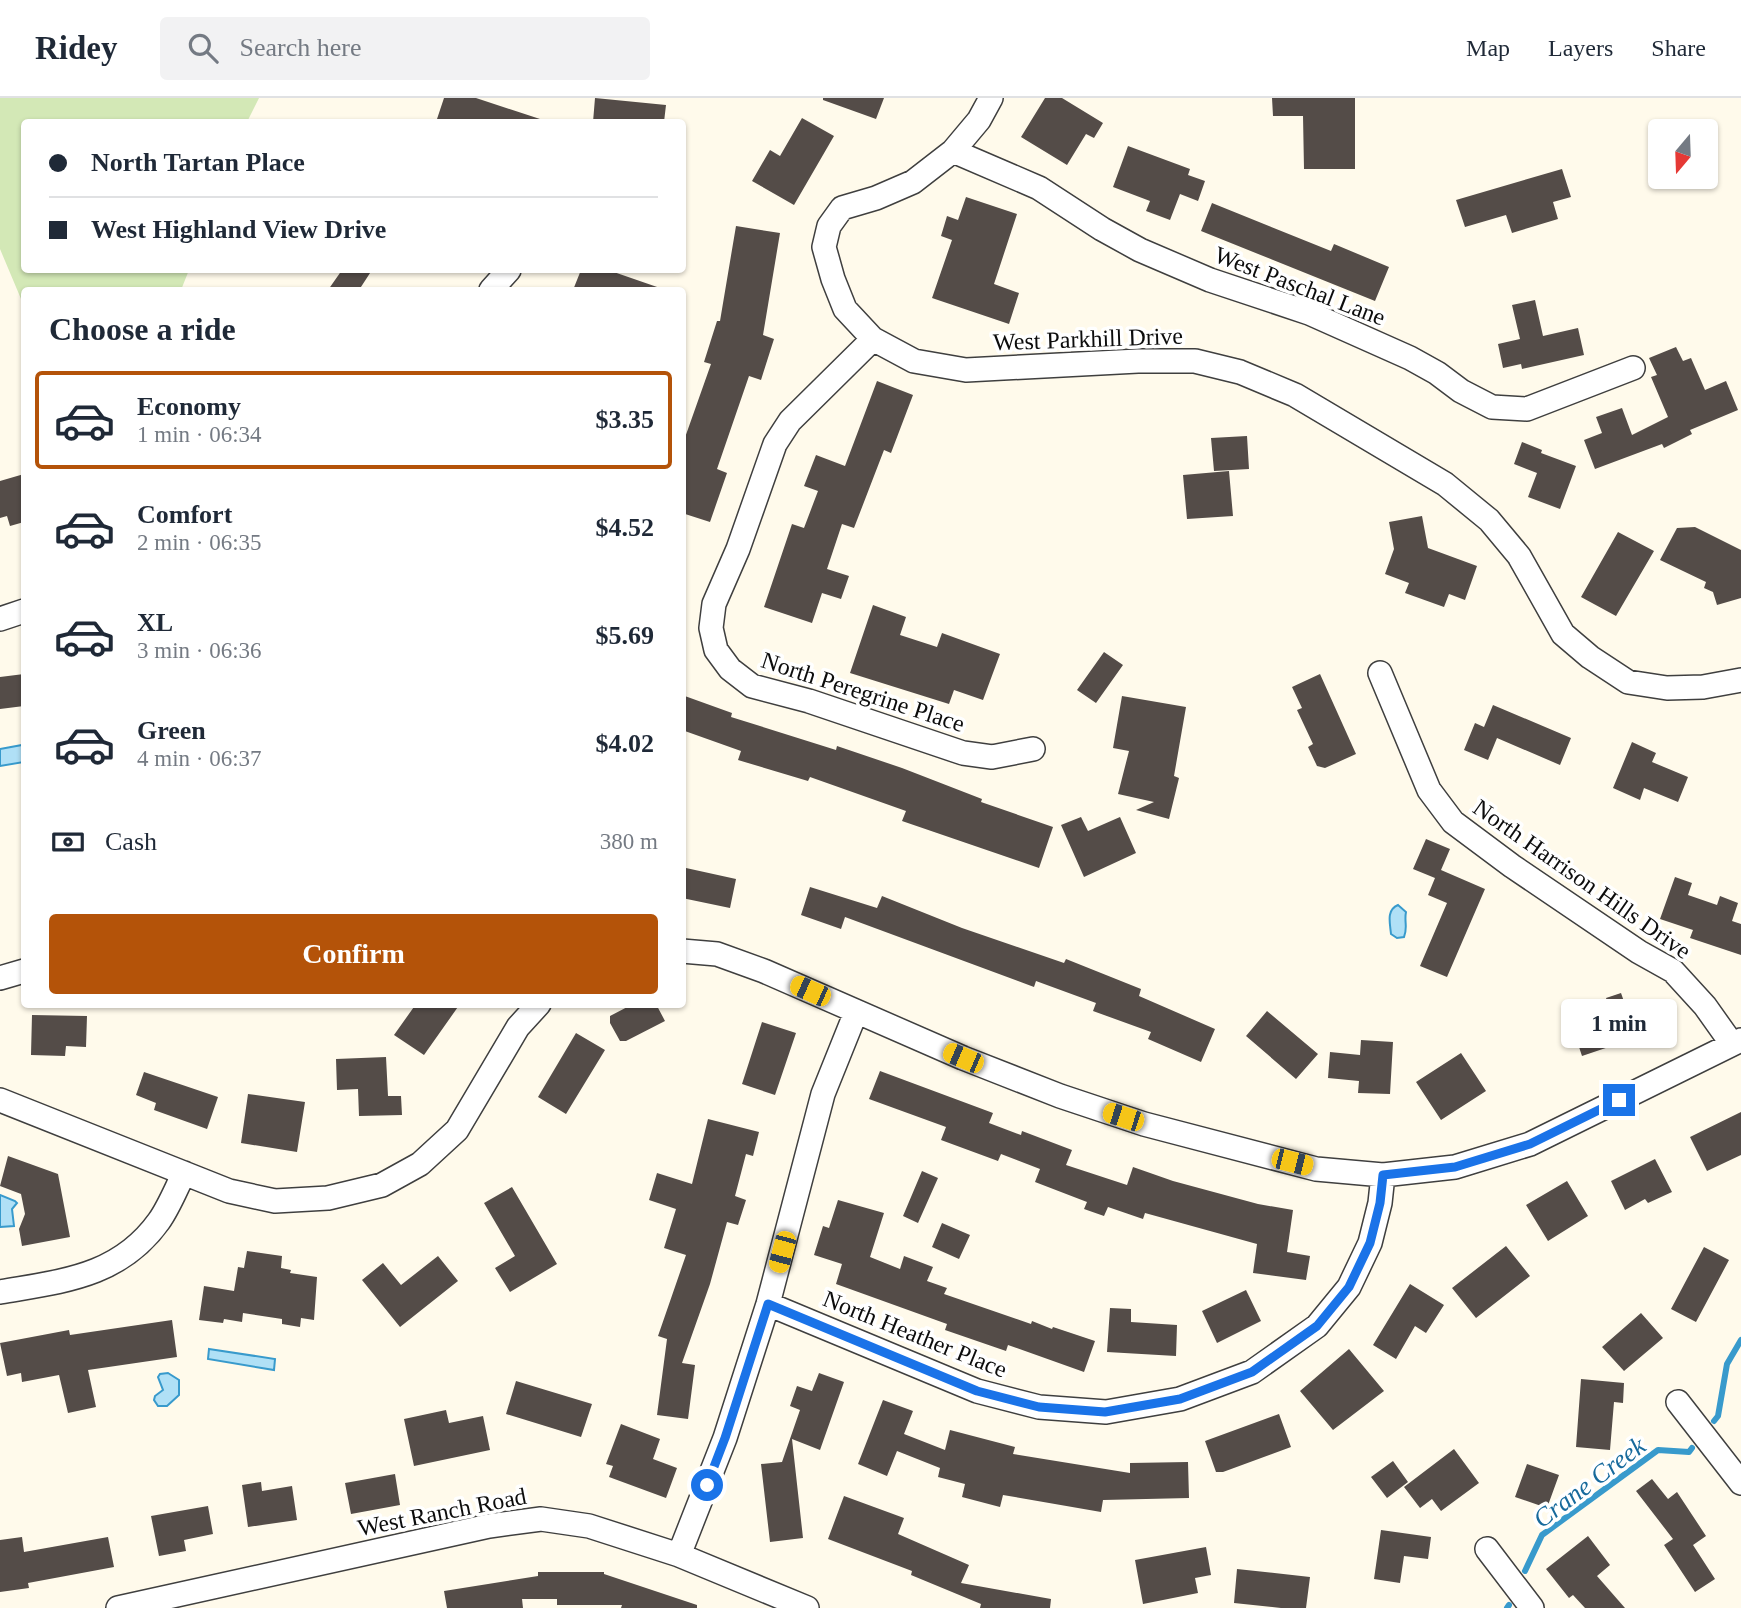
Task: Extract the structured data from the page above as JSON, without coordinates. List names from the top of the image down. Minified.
{"streets":{"street":["West Paschal Lane","West Parkhill Drive","North Peregrine Place","North Harrison Hills Drive","North Heather Place","West Ranch Road"]},"crossings":[["West Paschal Lane","West Parkhill Drive"],["West Parkhill Drive","North Peregrine Place"]],"water":["Crane Creek"],"north":"bottom","page":{"header":"Ridey","search":"Search here","nav":["Map","Layers","Share"],"banner":["North Tartan Place","West Highland View Drive"],"heading":"Choose a ride","list":[{"name":"Economy","note":"1 min · 06:34","value":"$3.35"},{"name":"Comfort","note":"2 min · 06:35","value":"$4.52"},{"name":"XL","note":"3 min · 06:36","value":"$5.69"},{"name":"Green","note":"4 min · 06:37","value":"$4.02"}],"pay":["Cash","380 m"],"buttons":"Confirm","bubble":"1 min"}}
